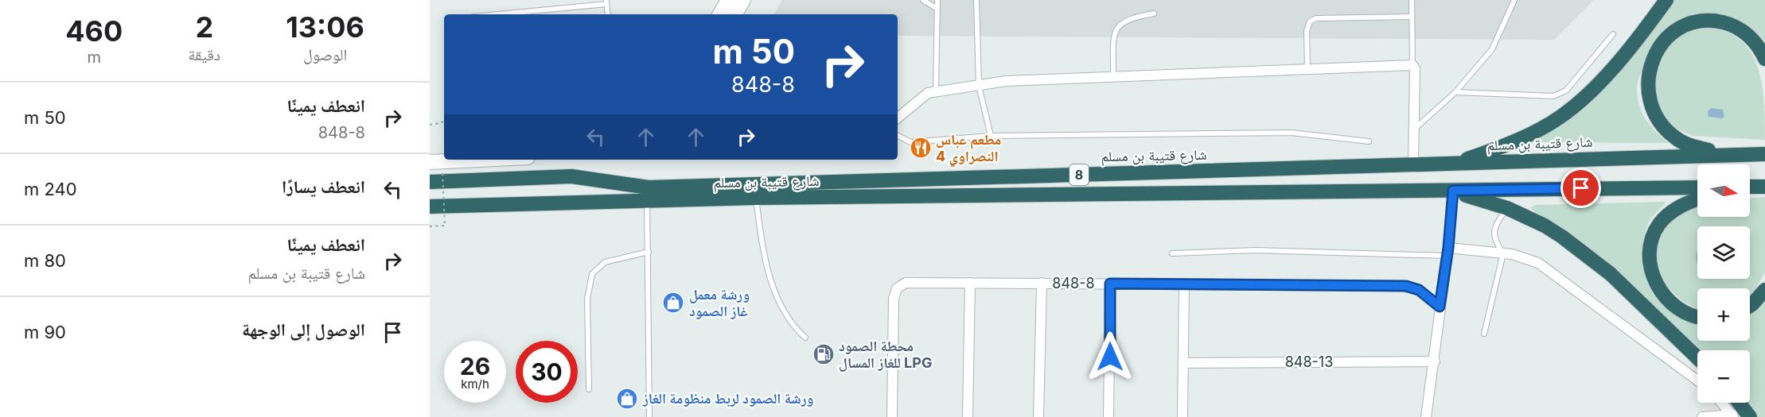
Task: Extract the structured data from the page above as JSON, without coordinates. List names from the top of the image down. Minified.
{"streets":{"highway":["شارع قتيبة بن مسلم","8"],"street":["848-8","848-13"]},"places":{"restaurant":["مطعم عباس النصراوي 4"],"shop":["ورشة معمل غاز الصمود","ورشة الصمود لربط منظومة الغاز"],"fuel station":["محطة الصمود للغاز المسال LPG"]},"north":"right","page":{"eta":["13:06","الوصول","2","دقيقة","460","m"],"turn":["50 m","848-8"],"list":[{"name":"انعطف يمينًا","note":"848-8","value":"50 m"},{"name":"انعطف يسارًا","value":"240 m"},{"name":"انعطف يمينًا","note":"شارع قتيبة بن مسلم","value":"80 m"},{"name":"الوصول إلى الوجهة","value":"90 m"}],"map_buttons":["+","−"],"speed":"26 km/h","limit":"30"}}
